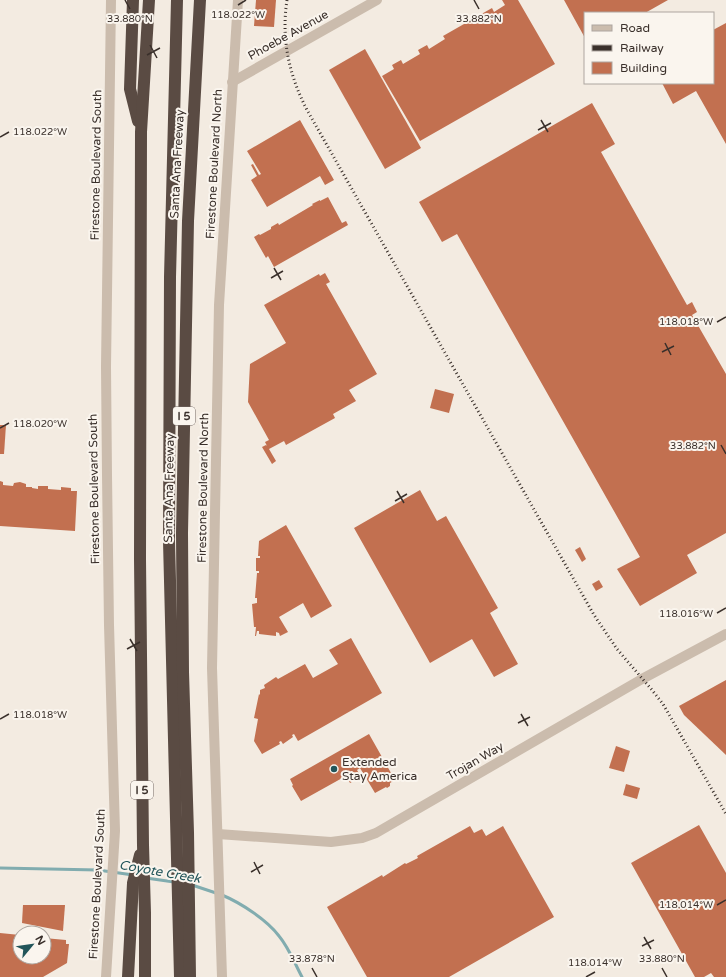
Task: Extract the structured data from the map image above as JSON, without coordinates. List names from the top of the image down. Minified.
{"streets":{"highway":["Santa Ana Freeway","I 5"],"street":["Phoebe Avenue","Firestone Boulevard North","Firestone Boulevard South","Trojan Way"]},"crossings":[["Phoebe Avenue","Firestone Boulevard North"],["Firestone Boulevard North","Trojan Way"]],"water":["Coyote Creek"],"places":["Extended Stay America"],"legend":["Road","Railway","Building"],"north":"top right","coordinates":["118.022°W","33.880°N","33.882°N","118.018°W","118.020°W","118.016°W","118.014°W","33.878°N"]}
